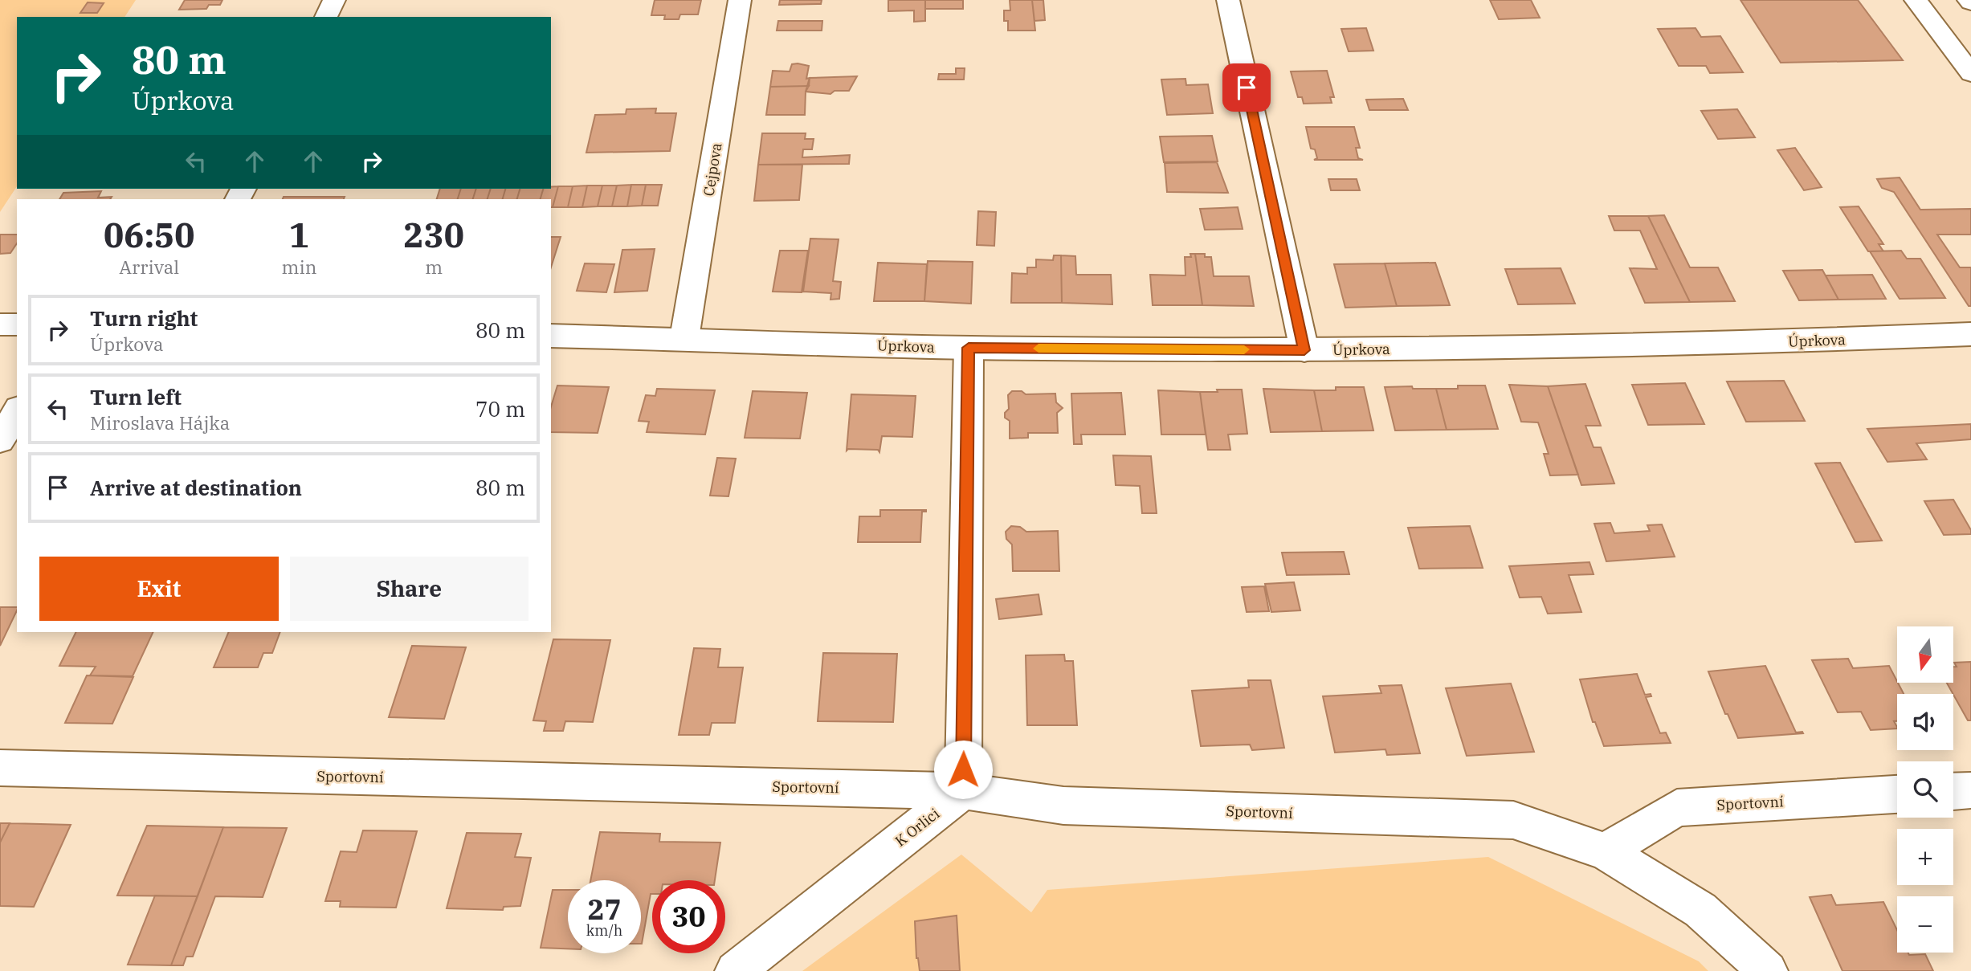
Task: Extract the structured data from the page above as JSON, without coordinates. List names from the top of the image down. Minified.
{"streets":{"street":["Cejpova","Úprkova","Sportovní","K Orlici"]},"crossings":[["Cejpova","Úprkova"],["Sportovní","K Orlici"]],"north":"bottom","page":{"turn":["80 m","Úprkova"],"eta":["06:50","Arrival","1","min","230","m"],"list":[{"name":"Turn right","note":"Úprkova","value":"80 m"},{"name":"Turn left","note":"Miroslava Hájka","value":"70 m"},{"name":"Arrive at destination","value":"80 m"}],"buttons":["Exit","Share"],"map_buttons":["+","−"],"speed":"27 km/h","limit":"30"}}
